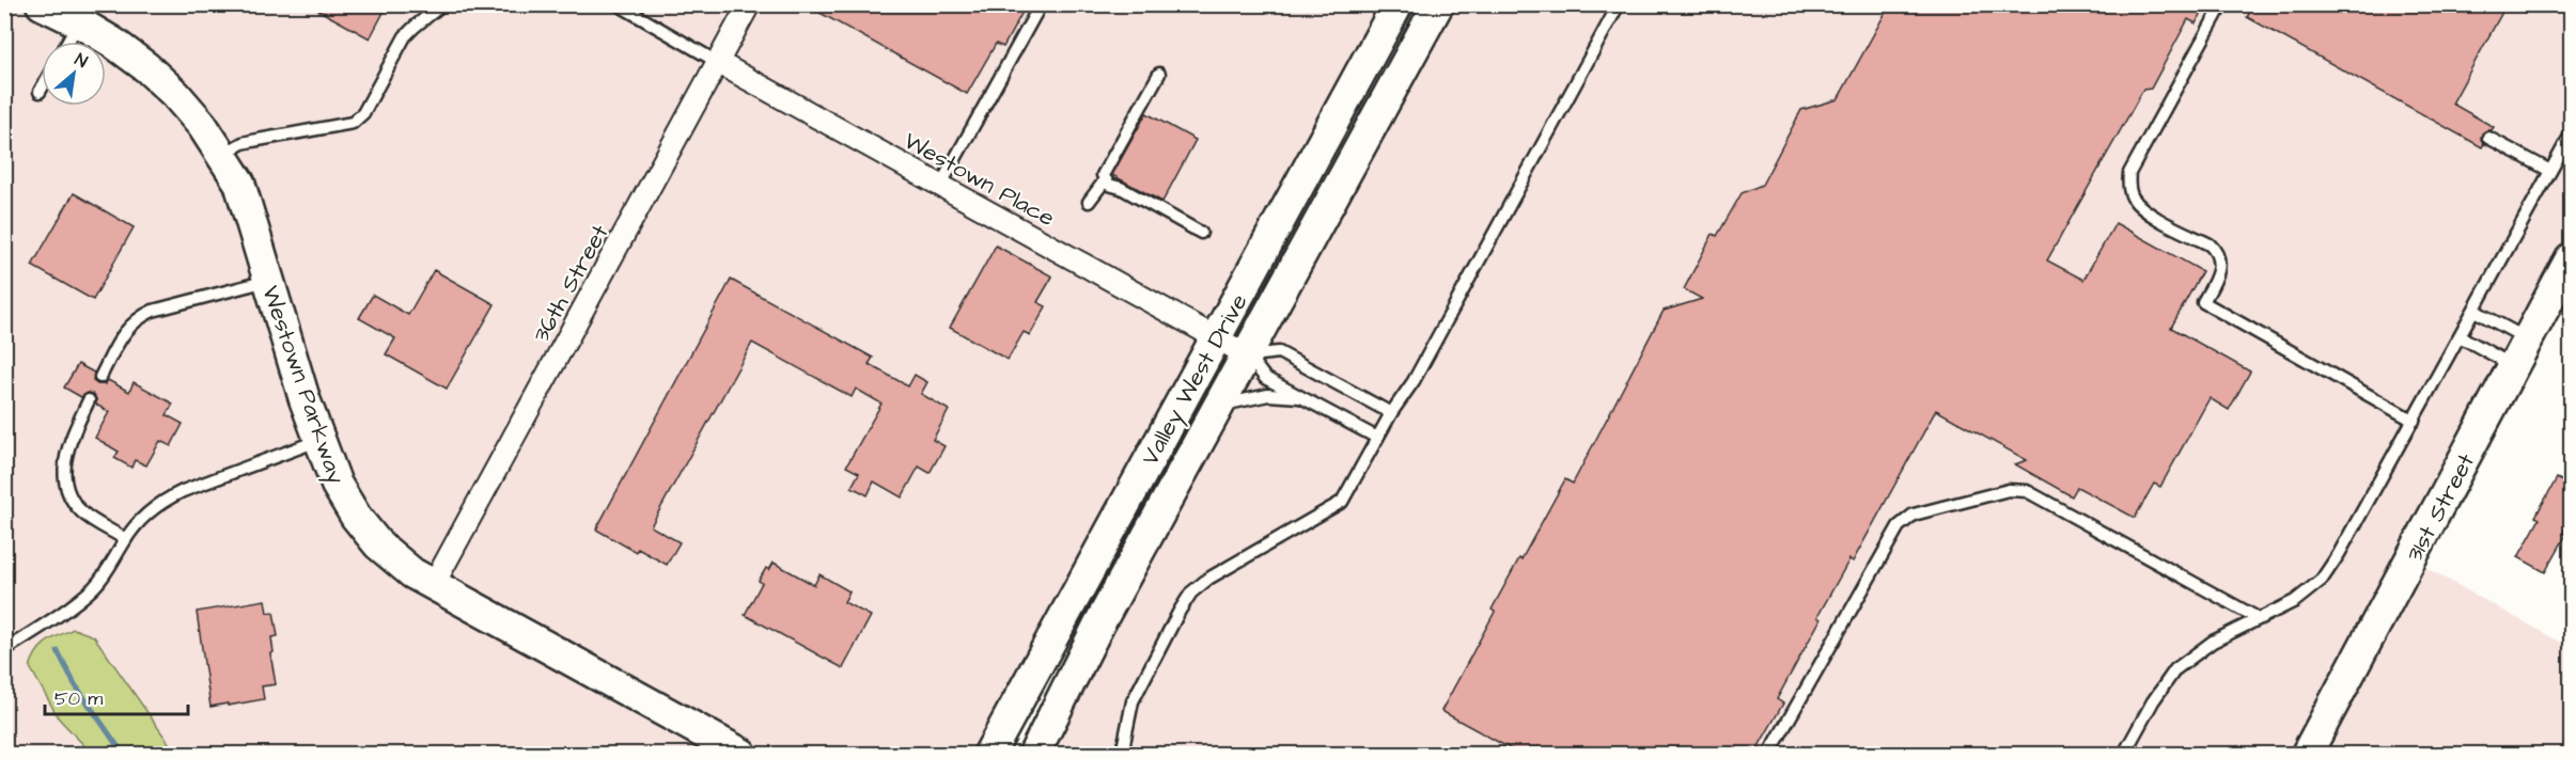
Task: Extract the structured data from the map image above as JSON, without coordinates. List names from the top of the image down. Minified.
{"streets":{"main road":["Valley West Drive","Westown Parkway","31st Street"],"street":["Westown Place","36th Street"]},"crossings":[["Westown Place","36th Street"],["Westown Place","Valley West Drive"],["36th Street","Westown Parkway"]],"scale_bar":"50 m","north":"top right"}
